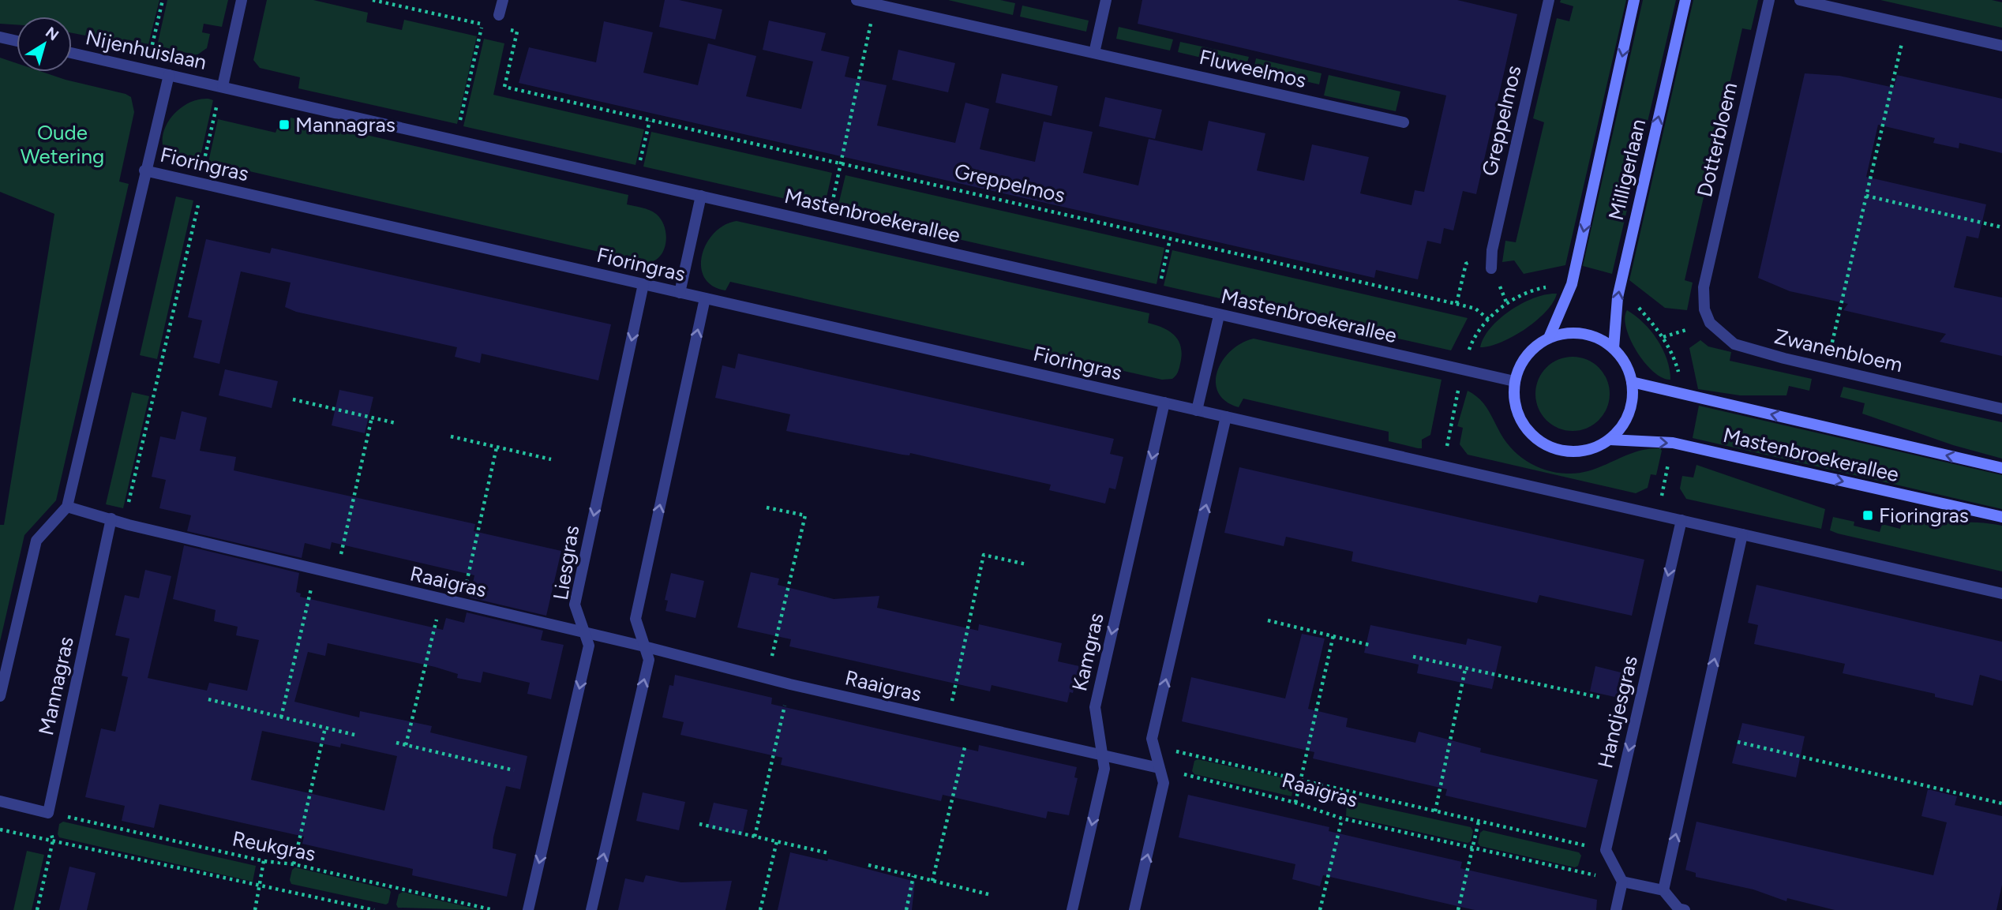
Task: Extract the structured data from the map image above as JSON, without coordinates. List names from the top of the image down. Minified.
{"streets":{"main road":["Milligerlaan","Mastenbroekerallee"],"street":["Nijenhuislaan","Fluweelmos","Greppelmos","Dotterbloem","Fioringras","Zwanenbloem","Liesgras","Raaigras","Kamgras","Mannagras","Handjesgras"],"path":["Reukgras"]},"crossings":[["Nijenhuislaan","Mastenbroekerallee"],["Dotterbloem","Zwanenbloem"],["Fioringras","Liesgras"],["Fioringras","Kamgras"],["Fioringras","Handjesgras"],["Milligerlaan","Mastenbroekerallee"],["Liesgras","Raaigras"],["Raaigras","Kamgras"],["Raaigras","Mannagras"],["Mannagras","Reukgras"]],"parks":["Oude Wetering"],"places":{"transit":["Mannagras","Fioringras"]},"north":"top right"}
